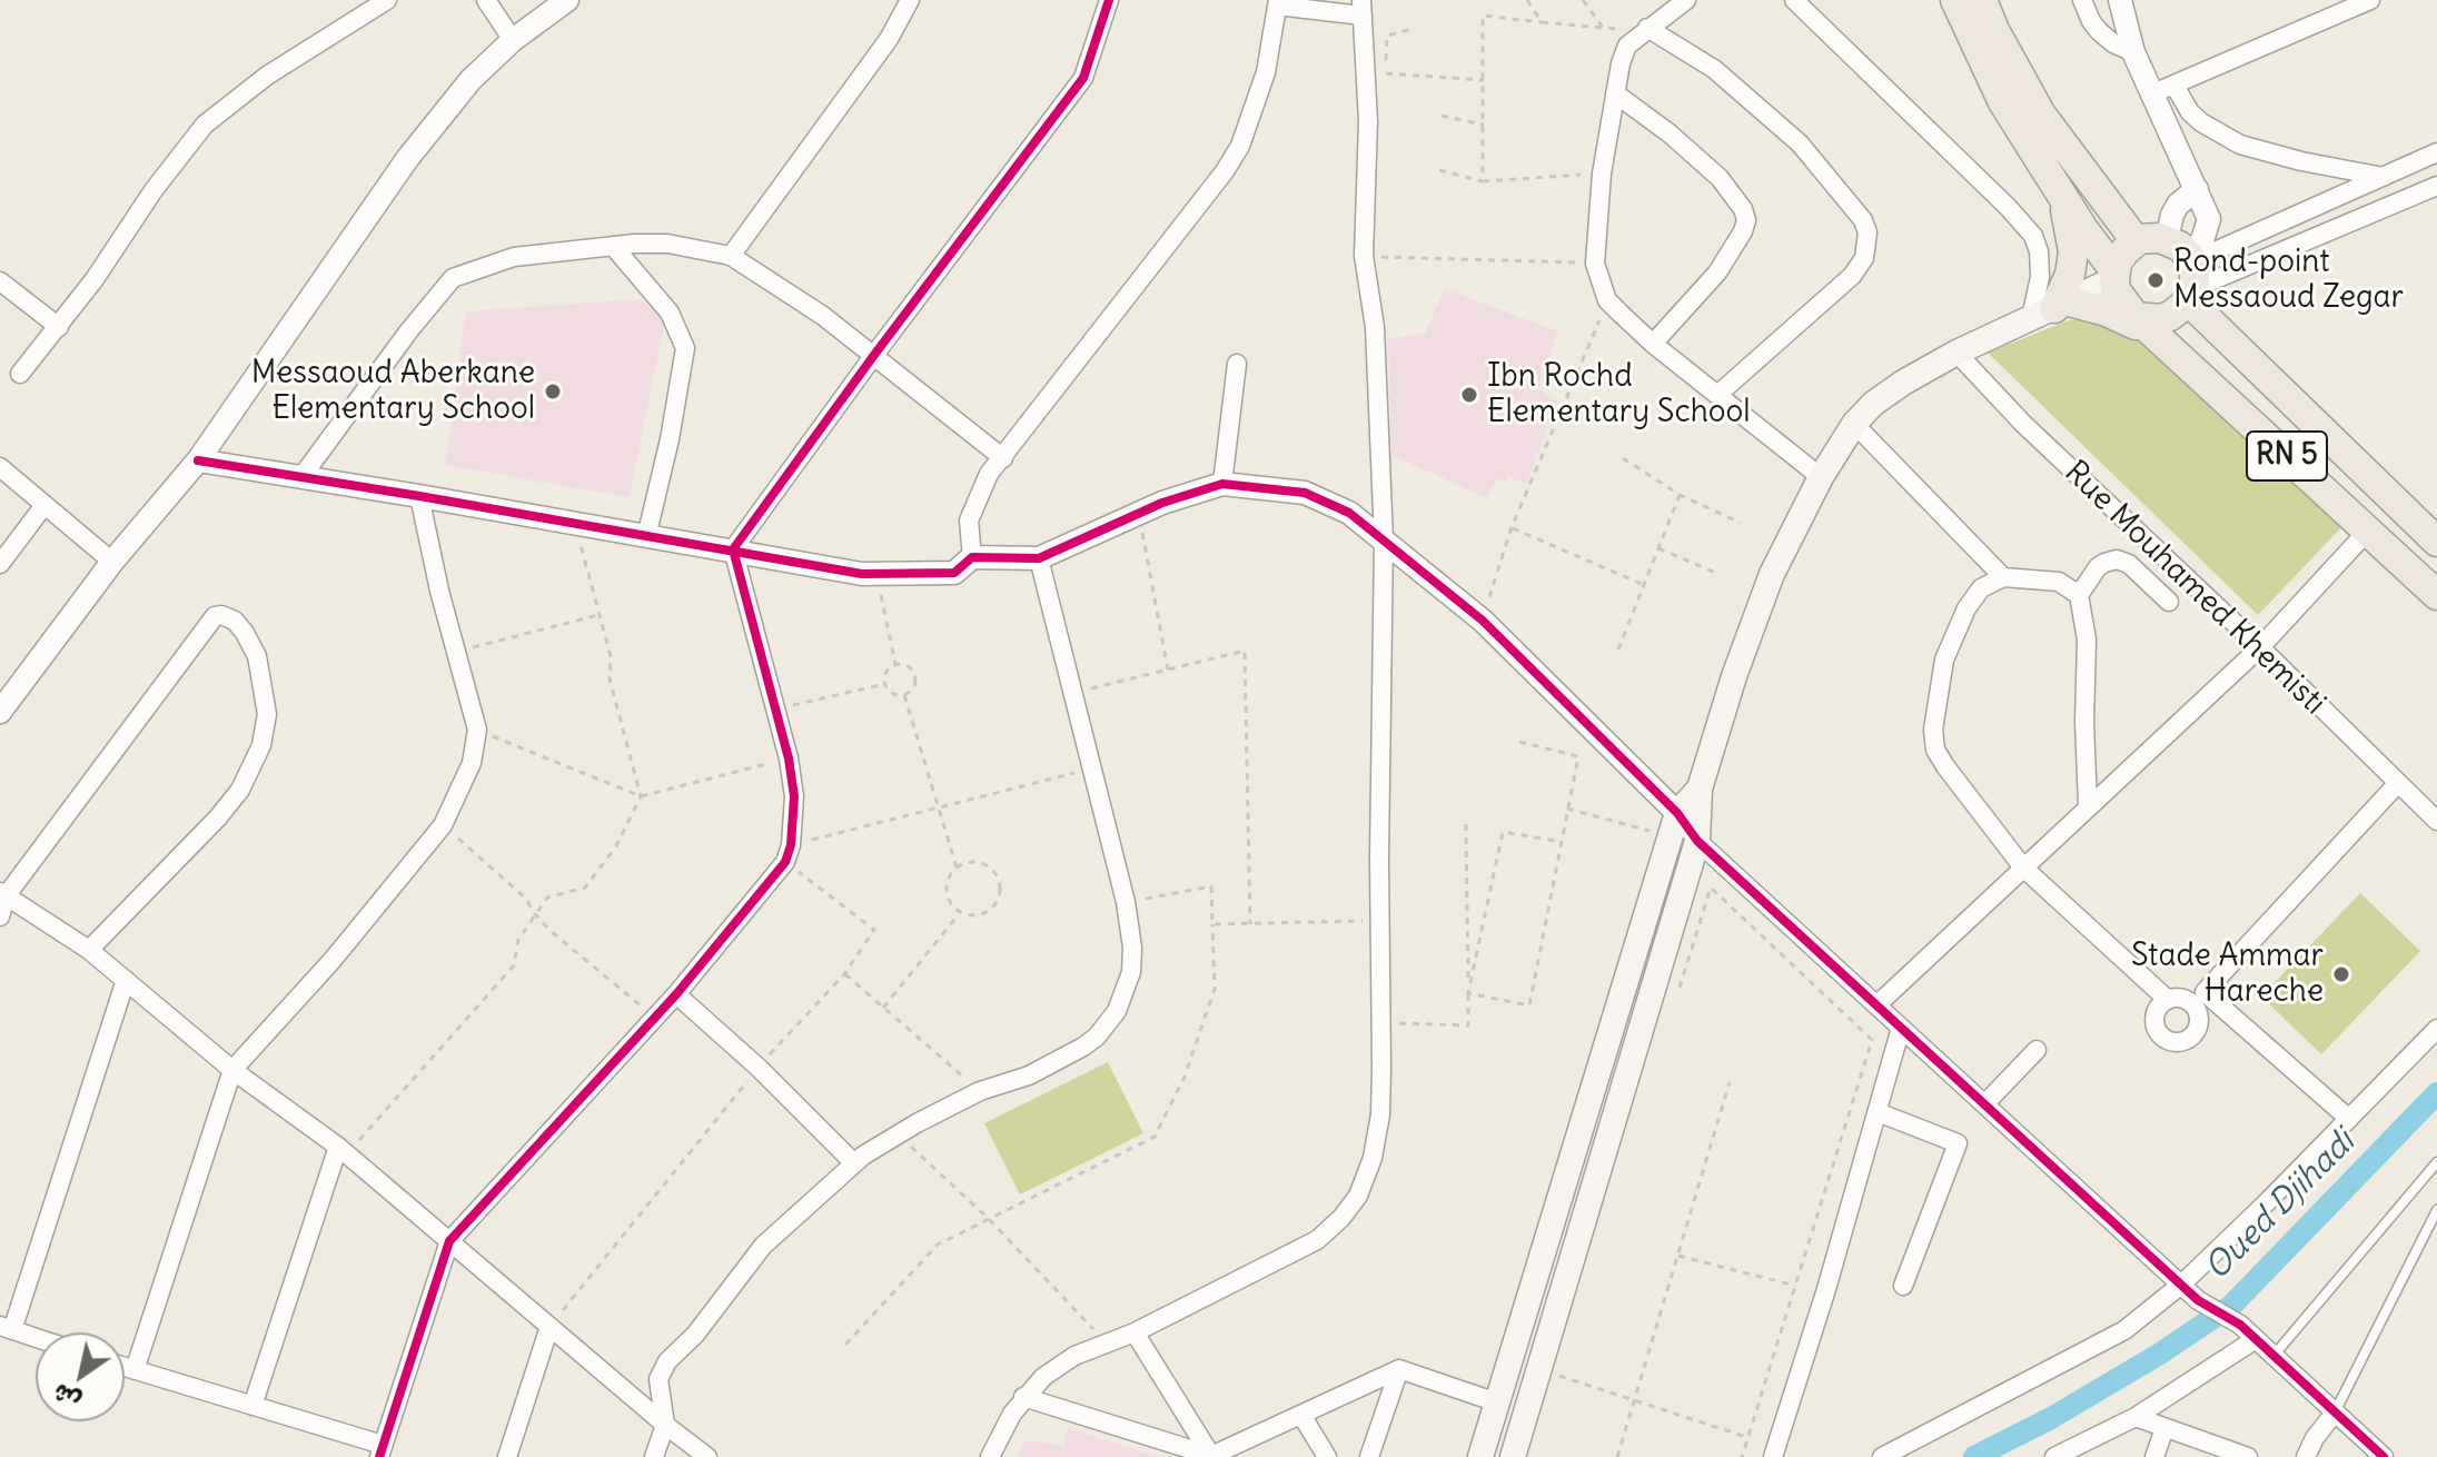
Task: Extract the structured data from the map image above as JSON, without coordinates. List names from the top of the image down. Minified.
{"streets":{"main road":["RN 5"],"street":["Rue Mouhamed Khemisti"]},"water":["Oued Djihadi"],"places":["Rond-point Messaoud Zegar","Messaoud Aberkane Elementary School","Ibn Rochd Elementary School","Stade Ammar Hareche"],"north":"bottom left"}
